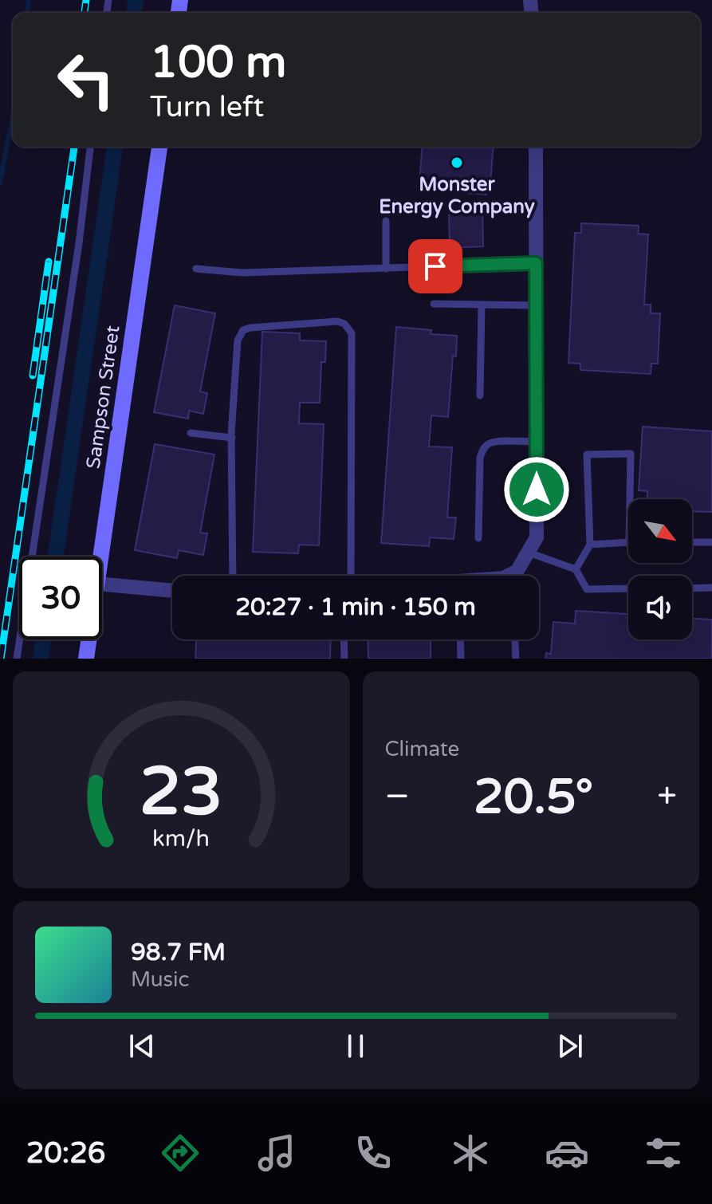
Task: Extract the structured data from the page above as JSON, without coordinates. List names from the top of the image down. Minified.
{"streets":{"street":["Sampson Street"]},"places":["Monster Energy Company"],"north":"bottom right","page":{"turn":["100 m","Turn left"],"limit":"30","trip":"20:27 · 1 min · 150 m","tile":"Climate","heat":["−","20.5°","+"],"song":["98.7 FM","Music"],"tabs":"20:26","gauge":["23","km/h"]}}
